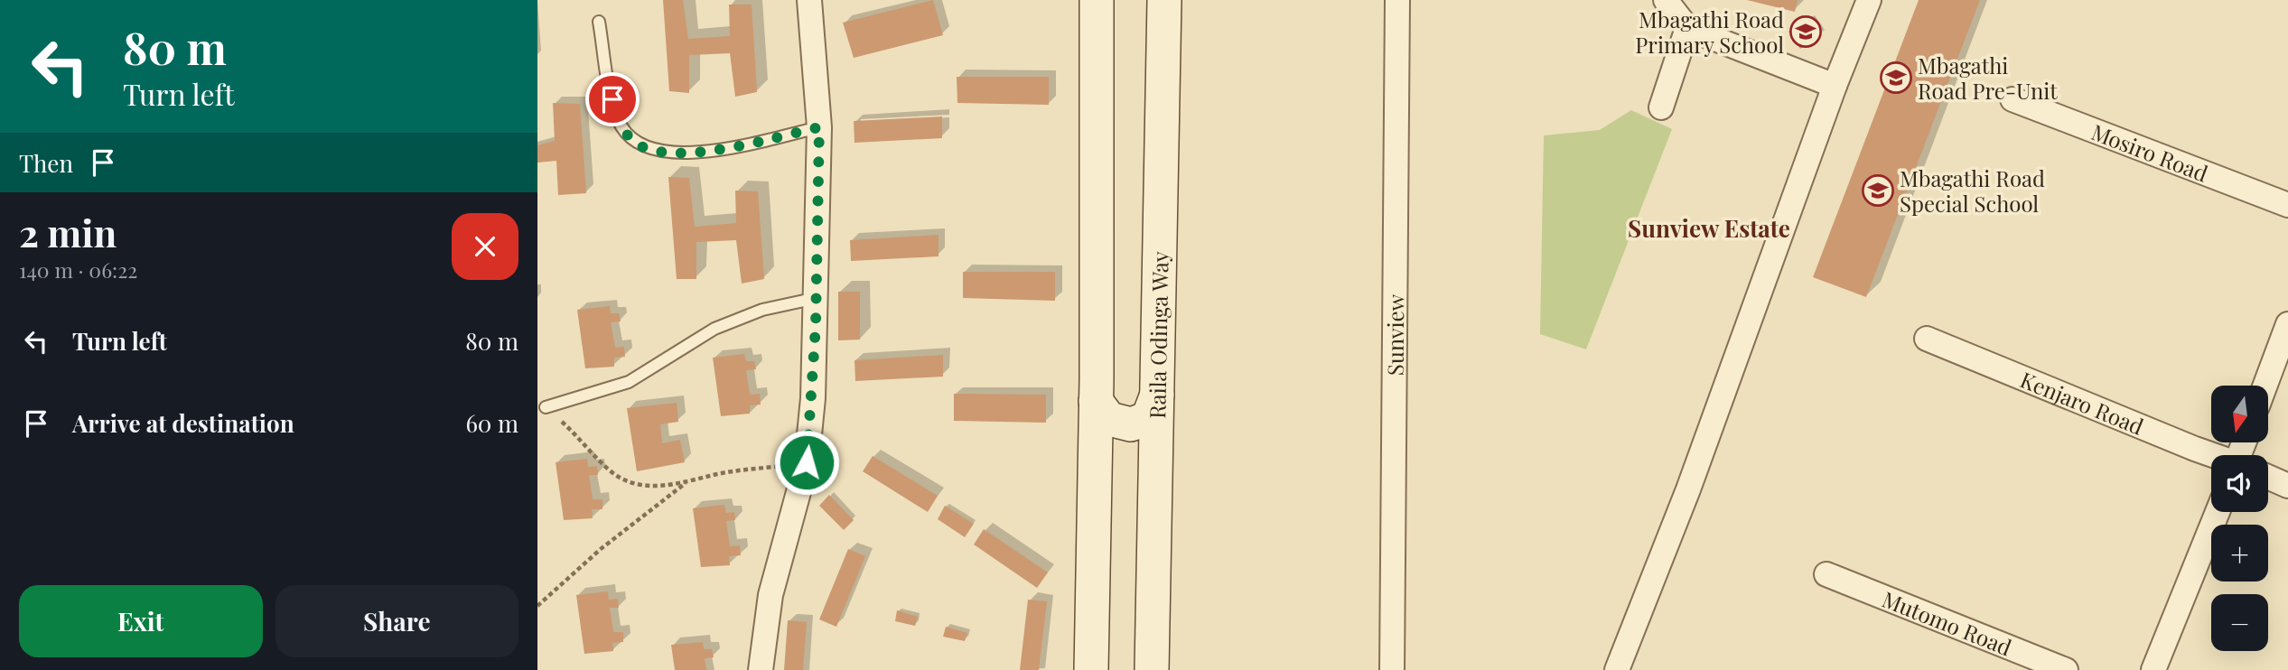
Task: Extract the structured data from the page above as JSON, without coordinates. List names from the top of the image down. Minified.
{"streets":{"main road":["Raila Odinga Way"],"street":["Mosiro Road","Sunview","Kenjaro Road","Mutomo Road"]},"districts":["Sunview Estate"],"places":{"school or university":["Mbagathi Road Primary School","Mbagathi Road Pre-Unit","Mbagathi Road Special School"]},"north":"bottom","page":{"turn":["80 m","Turn left"],"then":"Then","heading":["2 min","140 m · 06:22"],"list":[{"name":"Turn left","value":"80 m"},{"name":"Arrive at destination","value":"60 m"}],"map_buttons":["+","−"],"buttons":["Exit","Share"]}}
